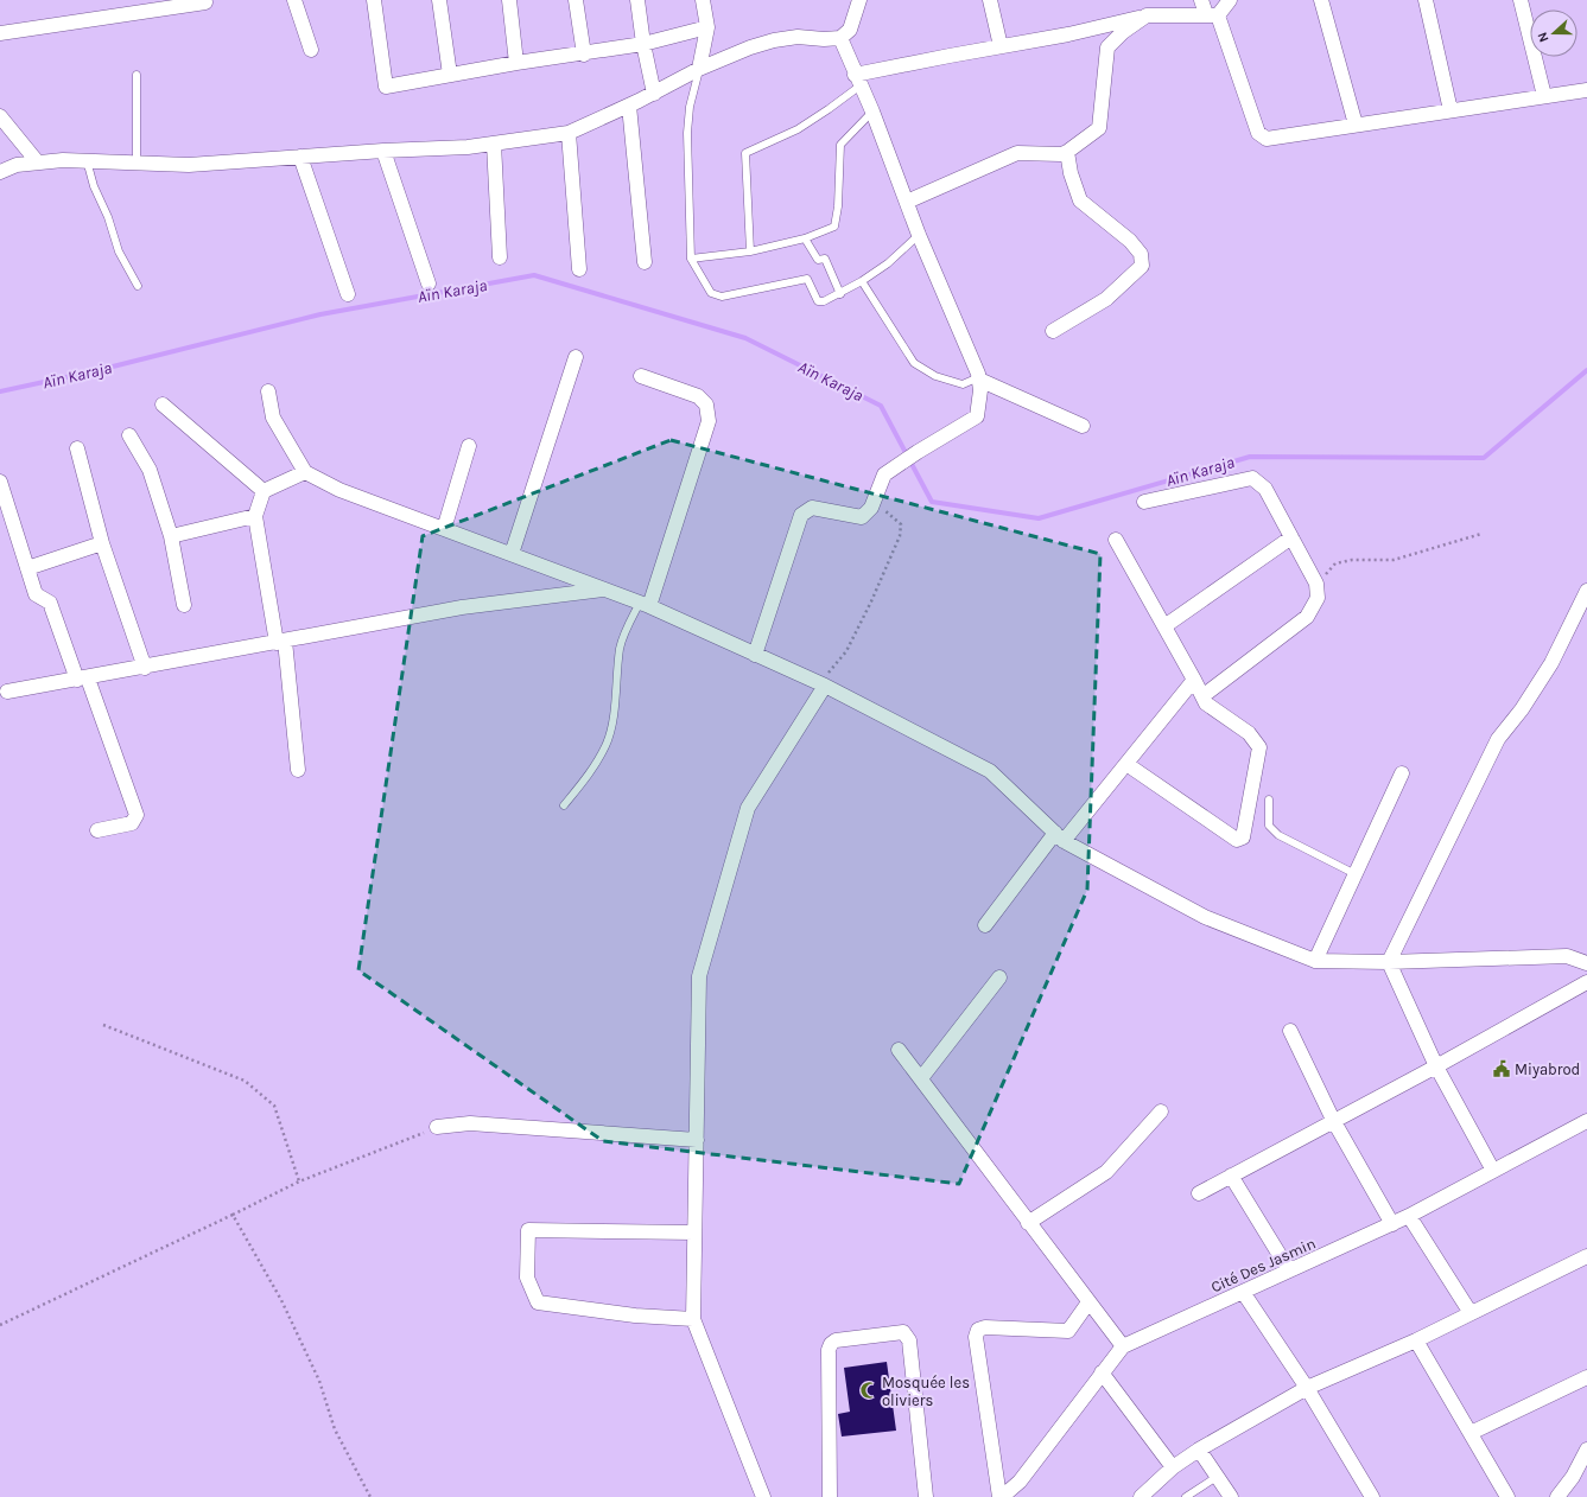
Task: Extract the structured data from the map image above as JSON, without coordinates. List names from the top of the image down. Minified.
{"streets":{"street":["Cité Des Jasmin"]},"water":["Aïn Karaja"],"places":{"public building":["Miyabrod"],"mosque":["Mosquée les oliviers"]},"north":"left"}
